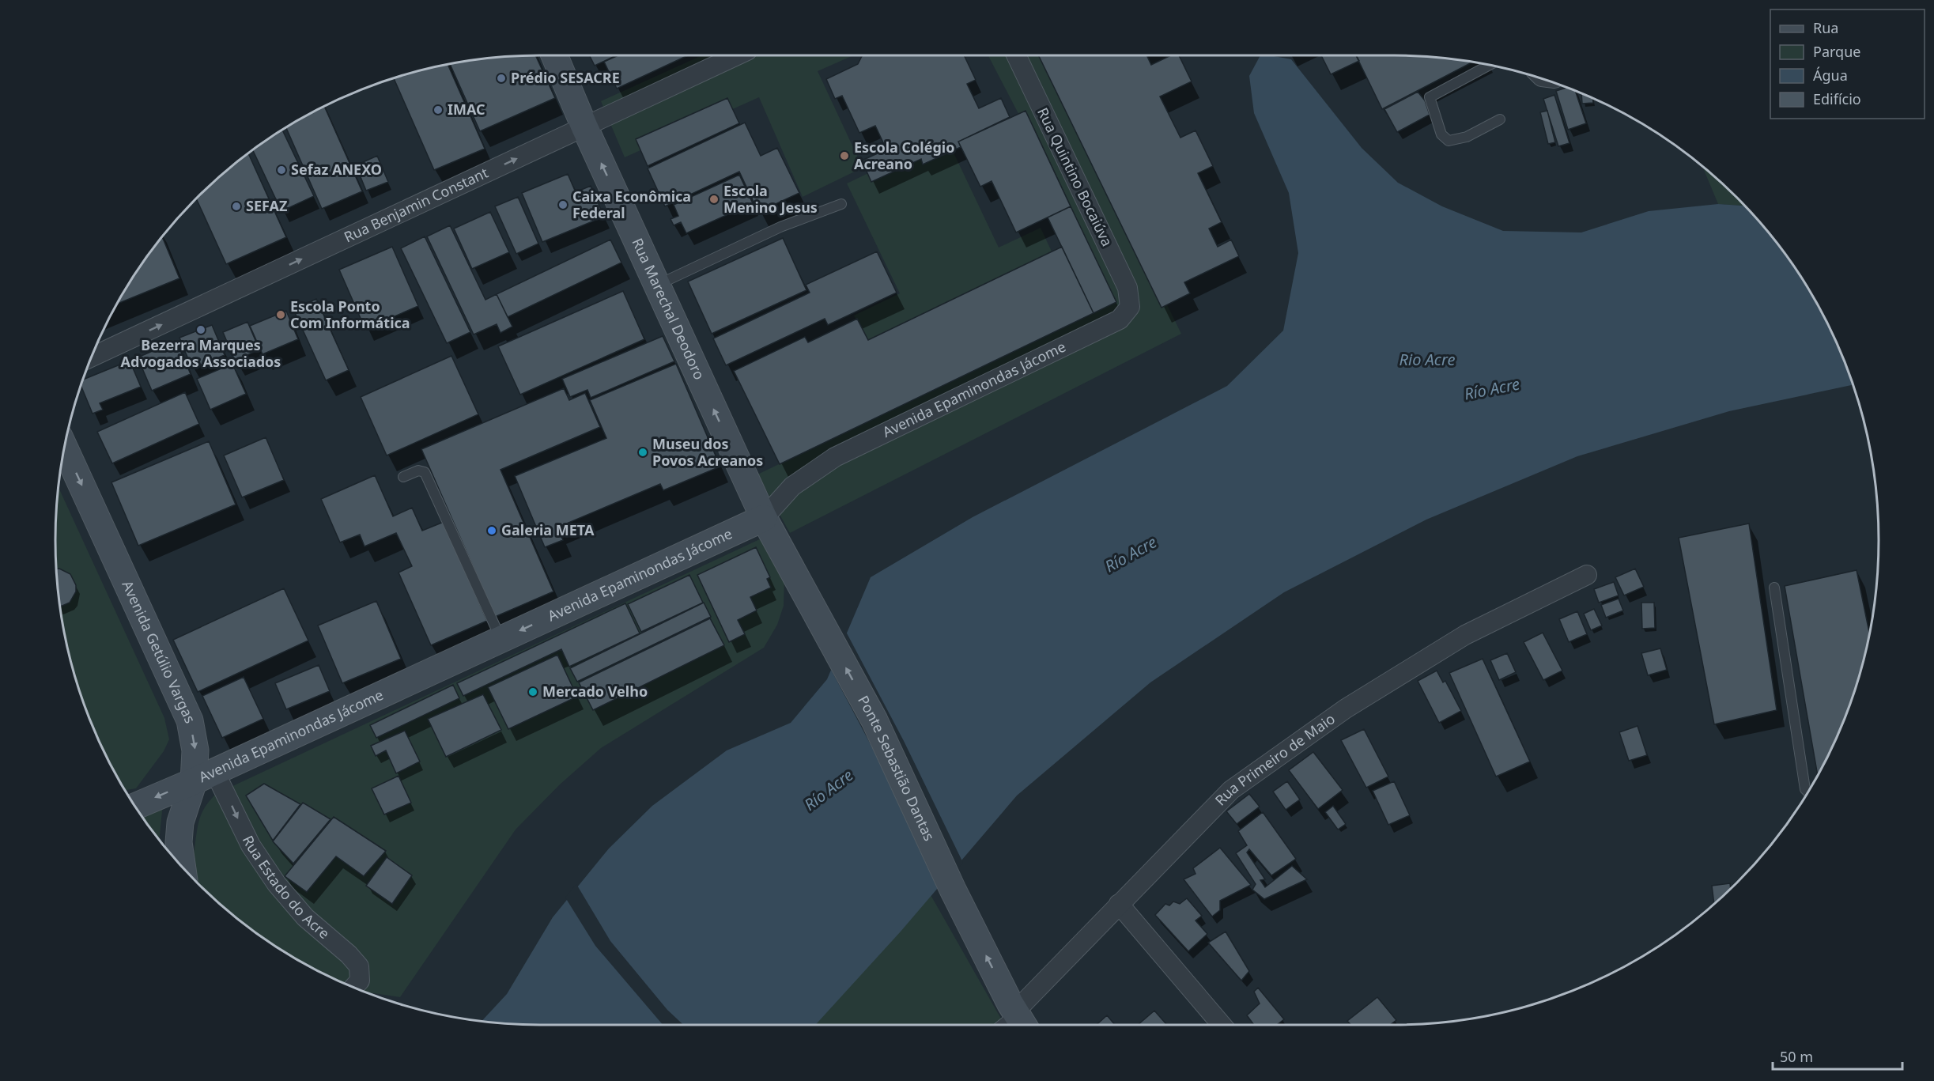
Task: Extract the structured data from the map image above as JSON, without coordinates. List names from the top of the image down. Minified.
{"streets":{"main road":["Rua Marechal Deodoro","Avenida Epaminondas Jácome","Avenida Getúlio Vargas","Ponte Sebastião Dantas"],"street":["Rua Quintino Bocaiúva","Rua Benjamin Constant","Rua Primeiro de Maio","Rua Estado do Acre"]},"crossings":[["Rua Quintino Bocaiúva","Avenida Epaminondas Jácome"],["Rua Benjamin Constant","Rua Marechal Deodoro"],["Rua Marechal Deodoro","Avenida Epaminondas Jácome"],["Rua Marechal Deodoro","Ponte Sebastião Dantas"],["Avenida Epaminondas Jácome","Avenida Getúlio Vargas"],["Avenida Epaminondas Jácome","Ponte Sebastião Dantas"],["Avenida Epaminondas Jácome","Rua Estado do Acre"],["Avenida Getúlio Vargas","Rua Estado do Acre"],["Rua Primeiro de Maio","Ponte Sebastião Dantas"]],"one_way":["Rua Benjamin Constant","Rua Marechal Deodoro","Avenida Getúlio Vargas","Ponte Sebastião Dantas","Rua Estado do Acre"],"water":["Rio Acre","Río Acre"],"places":["Prédio SESACRE","IMAC","Escola Colégio Acreano","Sefaz ANEXO","Escola Menino Jesus","Caixa Econômica Federal","SEFAZ","Escola Ponto Com Informática","Bezerra Marques Advogados Associados","Museu dos Povos Acreanos","Galeria META","Mercado Velho"],"legend":["Rua","Parque","Água","Edifício"],"scale_bar":"50 m"}
